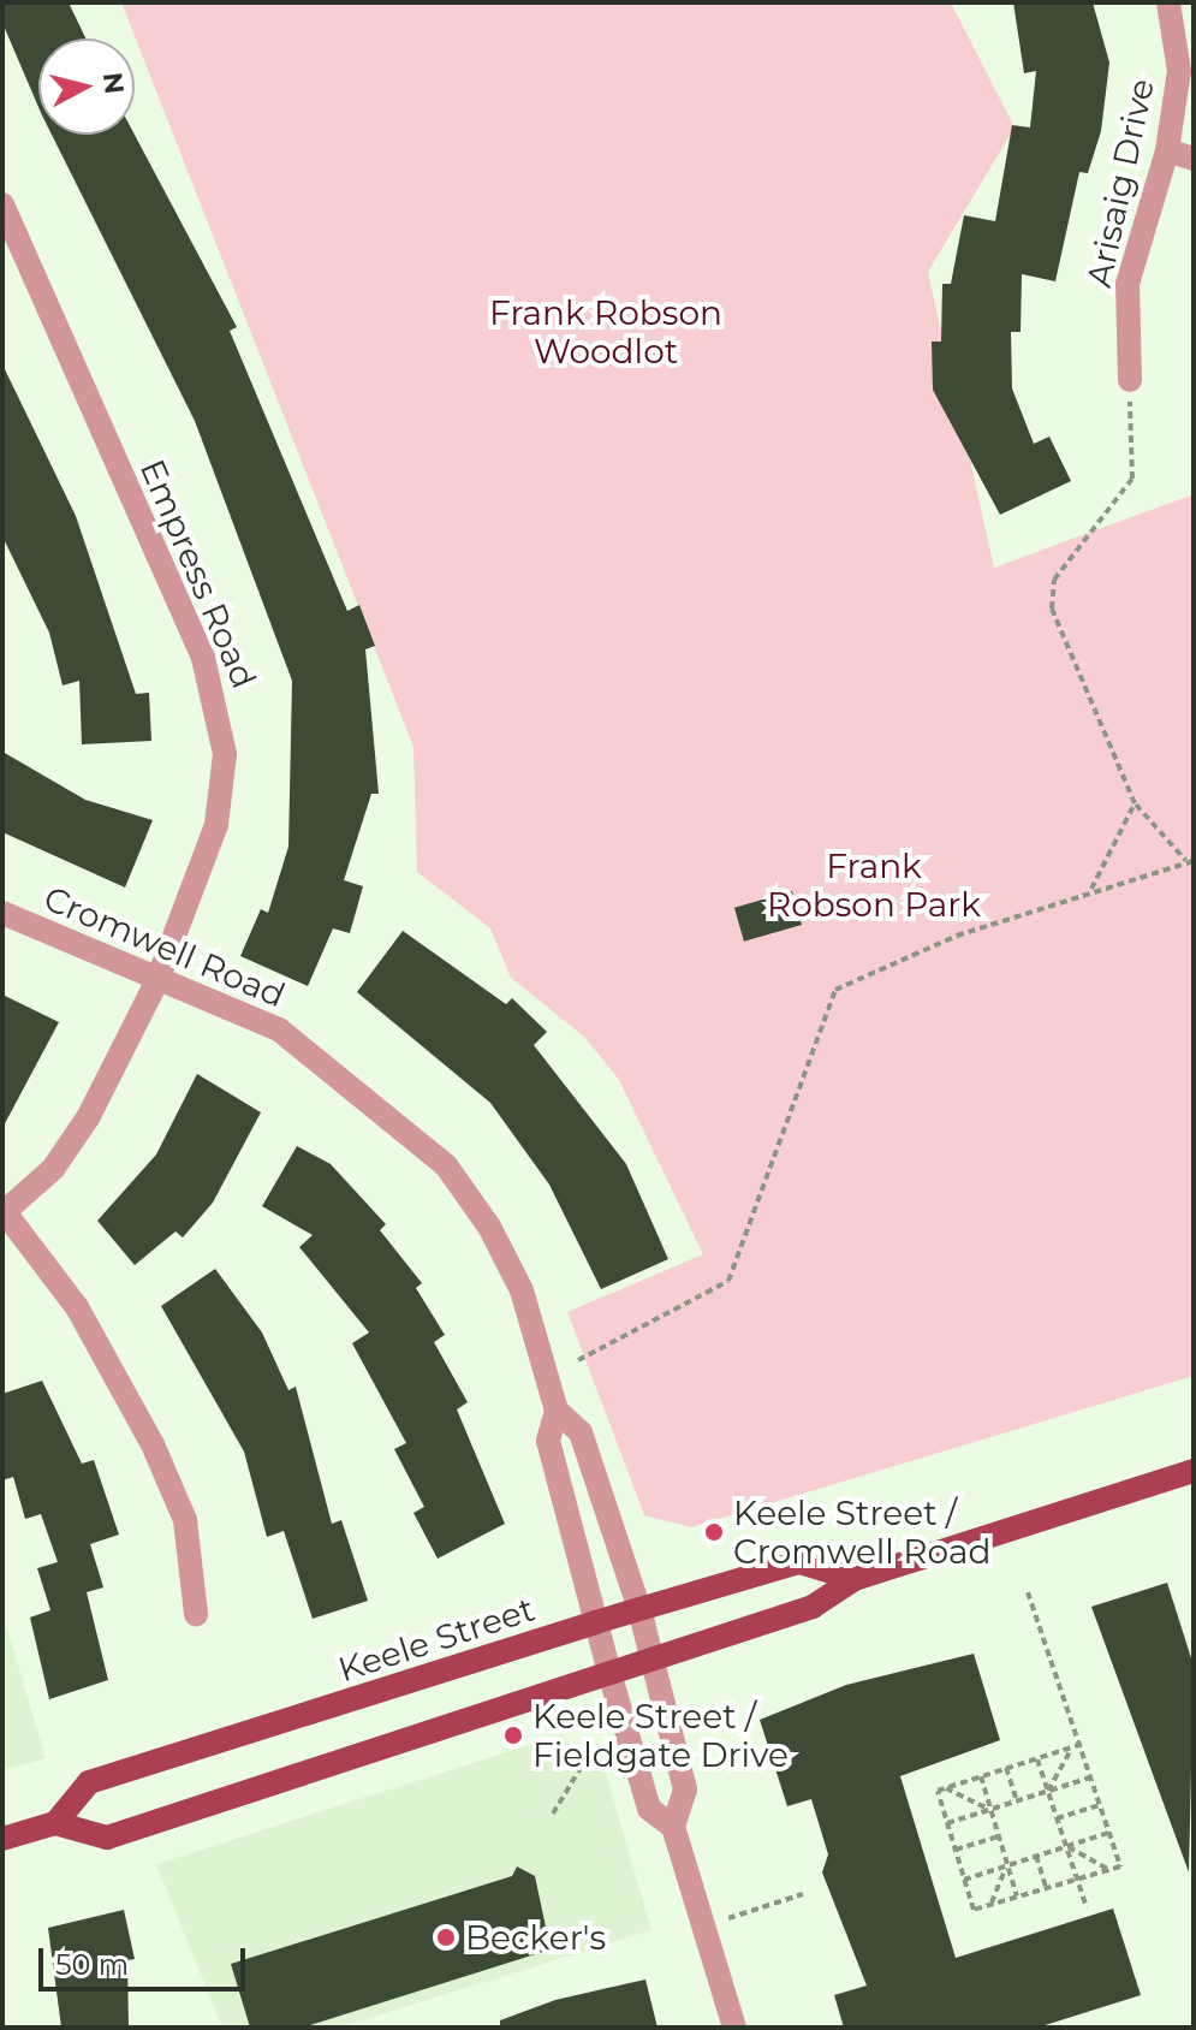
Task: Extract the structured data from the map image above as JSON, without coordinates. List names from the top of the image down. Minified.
{"streets":{"main road":["Keele Street"],"street":["Arisaig Drive","Empress Road","Cromwell Road"]},"crossings":[["Empress Road","Cromwell Road"],["Cromwell Road","Keele Street"]],"parks":["Frank Robson Woodlot","Frank Robson Park"],"places":["Keele Street / Cromwell Road","Keele Street / Fieldgate Drive","Becker's"],"scale_bar":"50 m","north":"right"}
